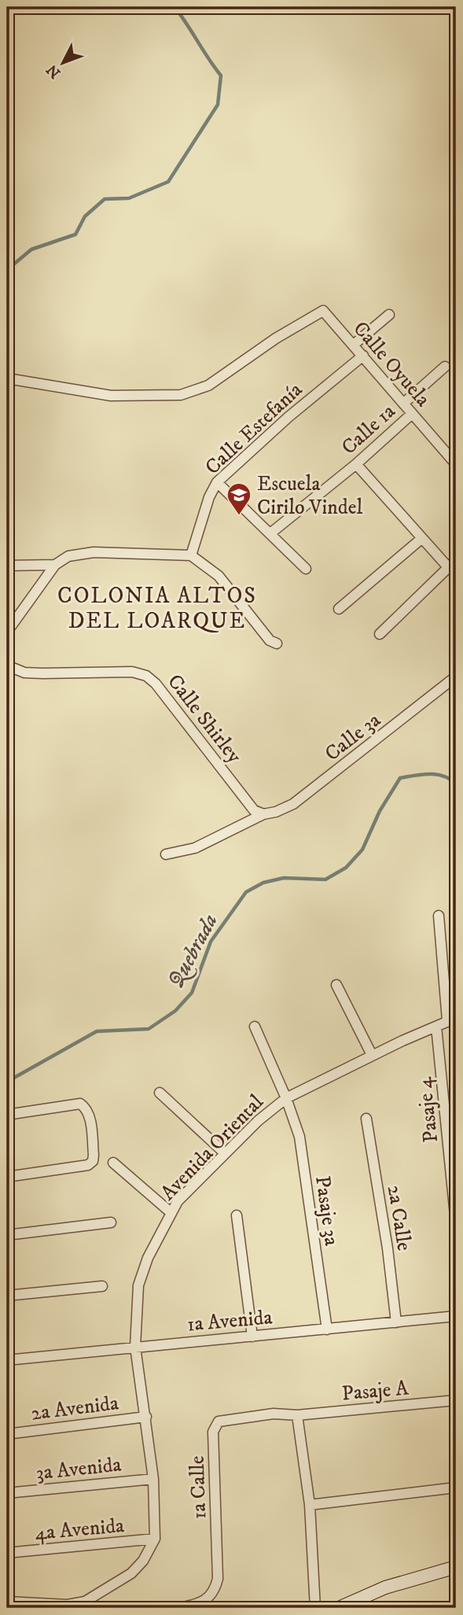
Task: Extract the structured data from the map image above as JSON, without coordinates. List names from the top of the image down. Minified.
{"streets":{"street":["Calle Oyuela","Calle Estefanía","Calle 1a","Calle Shirley","Calle 3a","Pasaje 4","Avenida Oriental","Pasaje 3a","2a Calle","1a Avenida","Pasaje A","2a Avenida","3a Avenida","1a Calle","4a Avenida"]},"crossings":[["Calle Oyuela","Calle Estefanía"],["Calle Oyuela","Calle 1a"],["Calle Shirley","Calle 3a"],["Pasaje 4","Avenida Oriental"],["Avenida Oriental","Pasaje 3a"],["Avenida Oriental","1a Avenida"],["Avenida Oriental","2a Avenida"],["Avenida Oriental","3a Avenida"],["Avenida Oriental","4a Avenida"],["Pasaje 3a","1a Avenida"],["2a Calle","1a Avenida"],["Pasaje A","1a Calle"]],"districts":["COLONIA ALTOS DEL LOARQUE"],"water":["Quebrada"],"places":{"school or university":["Escuela Cirilo Vindel"]},"north":"bottom left"}
